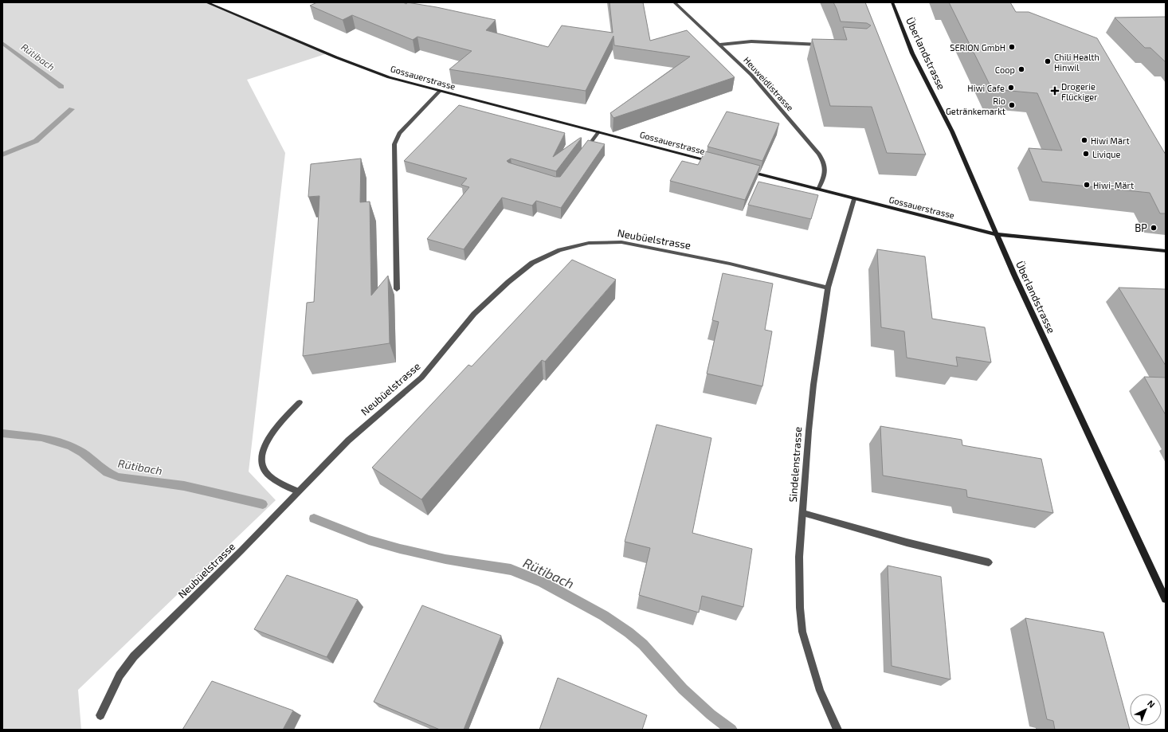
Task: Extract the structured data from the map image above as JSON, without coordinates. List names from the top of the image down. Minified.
{"streets":{"street":["Überlandstrasse","Gossauerstrasse","Heuweidlistrasse","Neubüelstrasse","Sindelenstrasse"]},"crossings":[["Überlandstrasse","Gossauerstrasse"],["Gossauerstrasse","Heuweidlistrasse"],["Gossauerstrasse","Sindelenstrasse"],["Neubüelstrasse","Sindelenstrasse"]],"water":["Rütibach"],"places":{"other":["SERION GmbH","Chili Health Hinwil","Coop","Hiwi Cafe","Rio Getränkemarkt","Hiwi Märt","Livique","Hiwi-Märt","BP"],"health":["Drogerie Flückiger"]},"north":"top right"}
